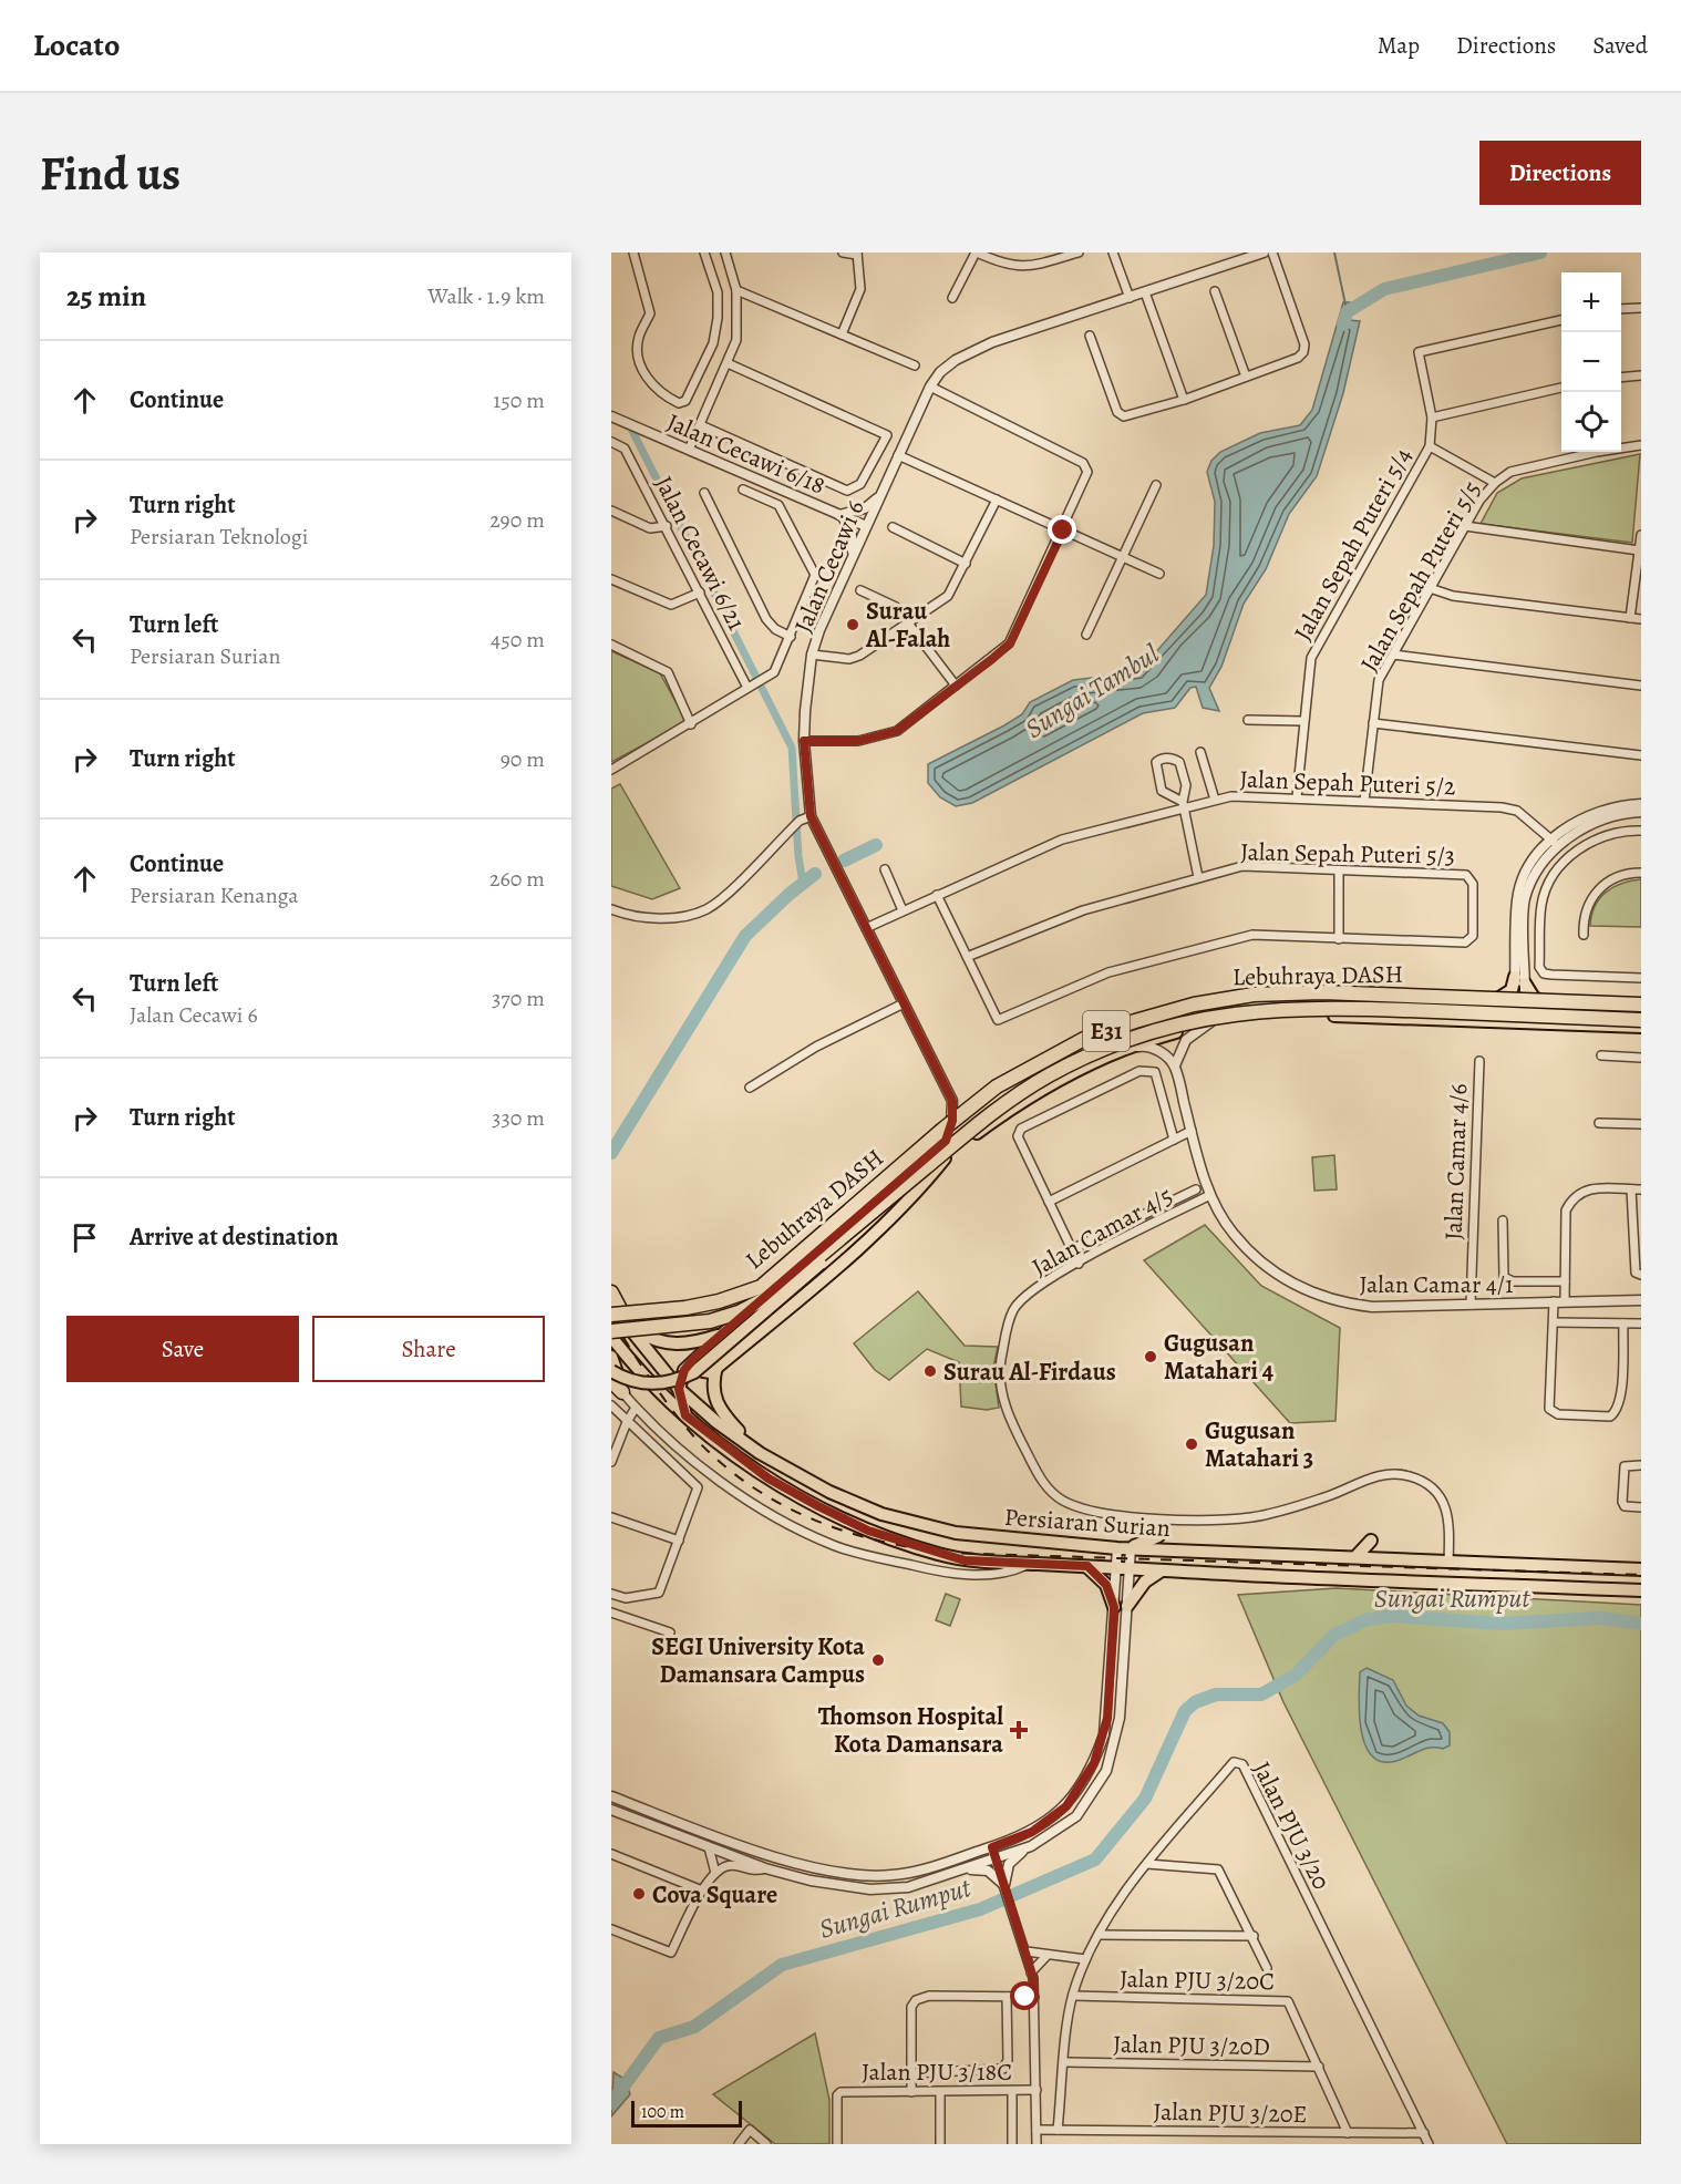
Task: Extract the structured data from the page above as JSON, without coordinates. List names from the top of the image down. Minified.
{"streets":{"highway":["Lebuhraya DASH","E31"],"main road":["Persiaran Surian"],"street":["Jalan Cecawi 6/18","Jalan Sepah Puteri 5/4","Jalan Cecawi 6/21","Jalan Cecawi 6","Jalan Sepah Puteri 5/5","Jalan Sepah Puteri 5/2","Jalan Sepah Puteri 5/3","Jalan Camar 4/6","Jalan Camar 4/5","Jalan Camar 4/1","Jalan PJU 3/20","Jalan PJU 3/20C","Jalan PJU 3/20D","Jalan PJU 3/18C","Jalan PJU 3/20E"]},"crossings":[["Jalan Cecawi 6/18","Jalan Cecawi 6"],["Jalan Sepah Puteri 5/4","Jalan Sepah Puteri 5/2"],["Jalan Cecawi 6","Jalan Sepah Puteri 5/2"],["Jalan Sepah Puteri 5/5","Jalan Sepah Puteri 5/2"],["Jalan Camar 4/6","Jalan Camar 4/1"],["Jalan Camar 4/5","Jalan Camar 4/1"],["Jalan Camar 4/5","Persiaran Surian"],["Jalan PJU 3/20","Jalan PJU 3/20C"],["Jalan PJU 3/20","Jalan PJU 3/20D"],["Jalan PJU 3/20","Jalan PJU 3/20E"],["Jalan PJU 3/20C","Jalan PJU 3/20D"]],"water":["Sungai Tambul","Sungai Rumput"],"places":{"other":["Surau Al-Falah","Gugusan Matahari 4","Surau Al-Firdaus","Gugusan Matahari 3","SEGI University Kota Damansara Campus","Cova Square"],"health":["Thomson Hospital Kota Damansara"]},"scale_bar":"100 m","page":{"header":"Locato","nav":["Map","Directions","Saved"],"buttons":["Directions",["Save","Share"]],"title":"Find us","heading":["25 min","Walk · 1.9 km"],"map_buttons":["+","−"],"list":[["Continue","150 m"],["Turn right","Persiaran Teknologi","290 m"],["Turn left","Persiaran Surian","450 m"],["Turn right","90 m"],["Continue","Persiaran Kenanga","260 m"],["Turn left","Jalan Cecawi 6","370 m"],["Turn right","330 m"],"Arrive at destination"],"scale":"100 m"}}
